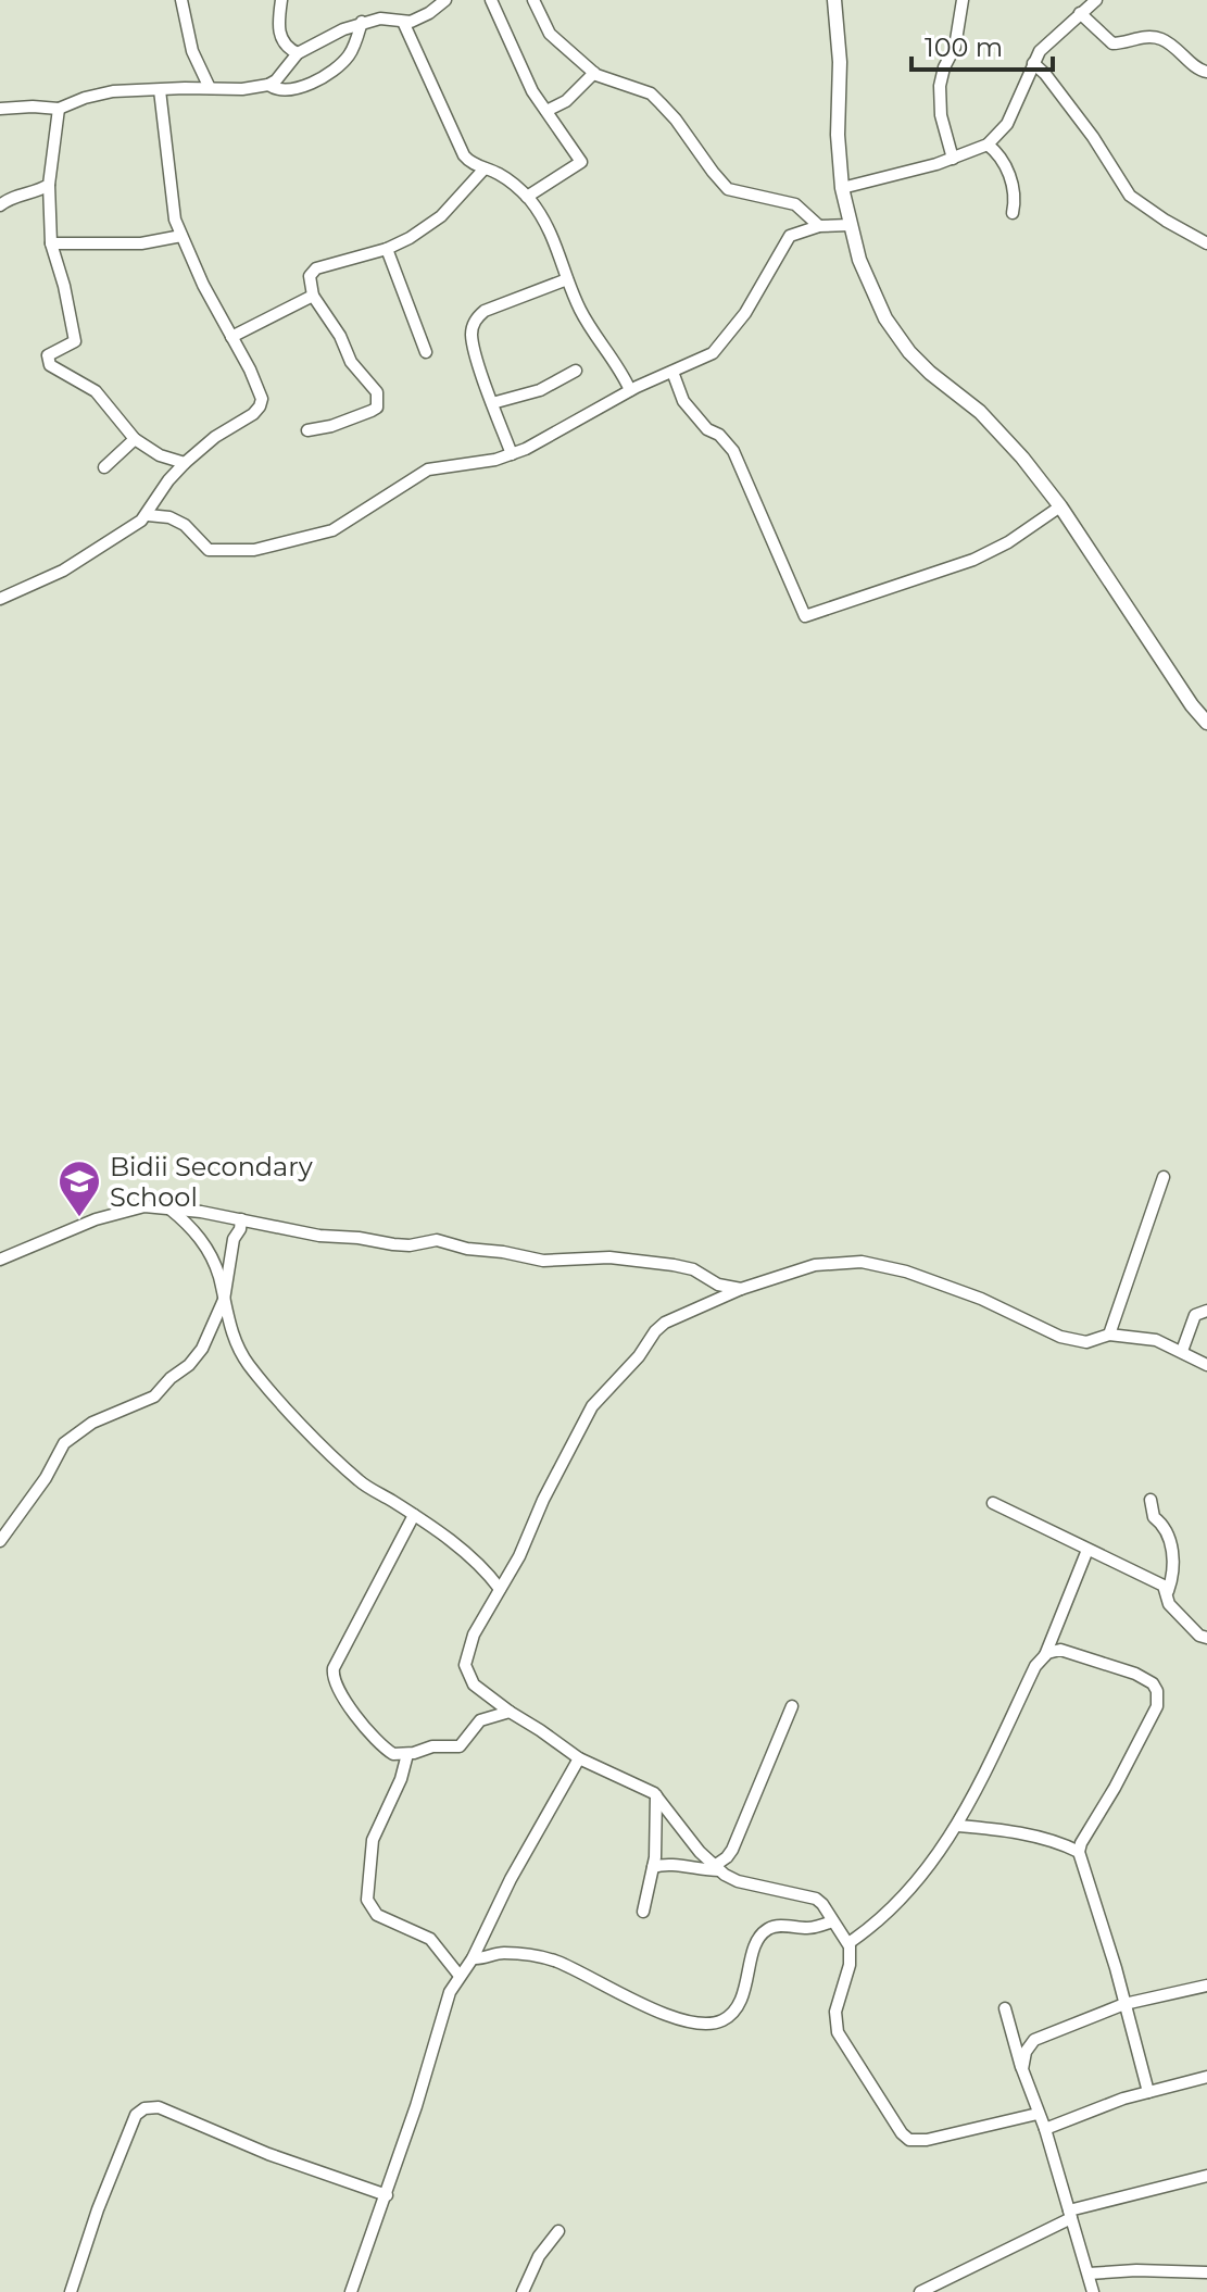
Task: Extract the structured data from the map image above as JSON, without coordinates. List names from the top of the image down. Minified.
{"places":{"school or university":["Bidii Secondary School"]},"scale_bar":"100 m"}
